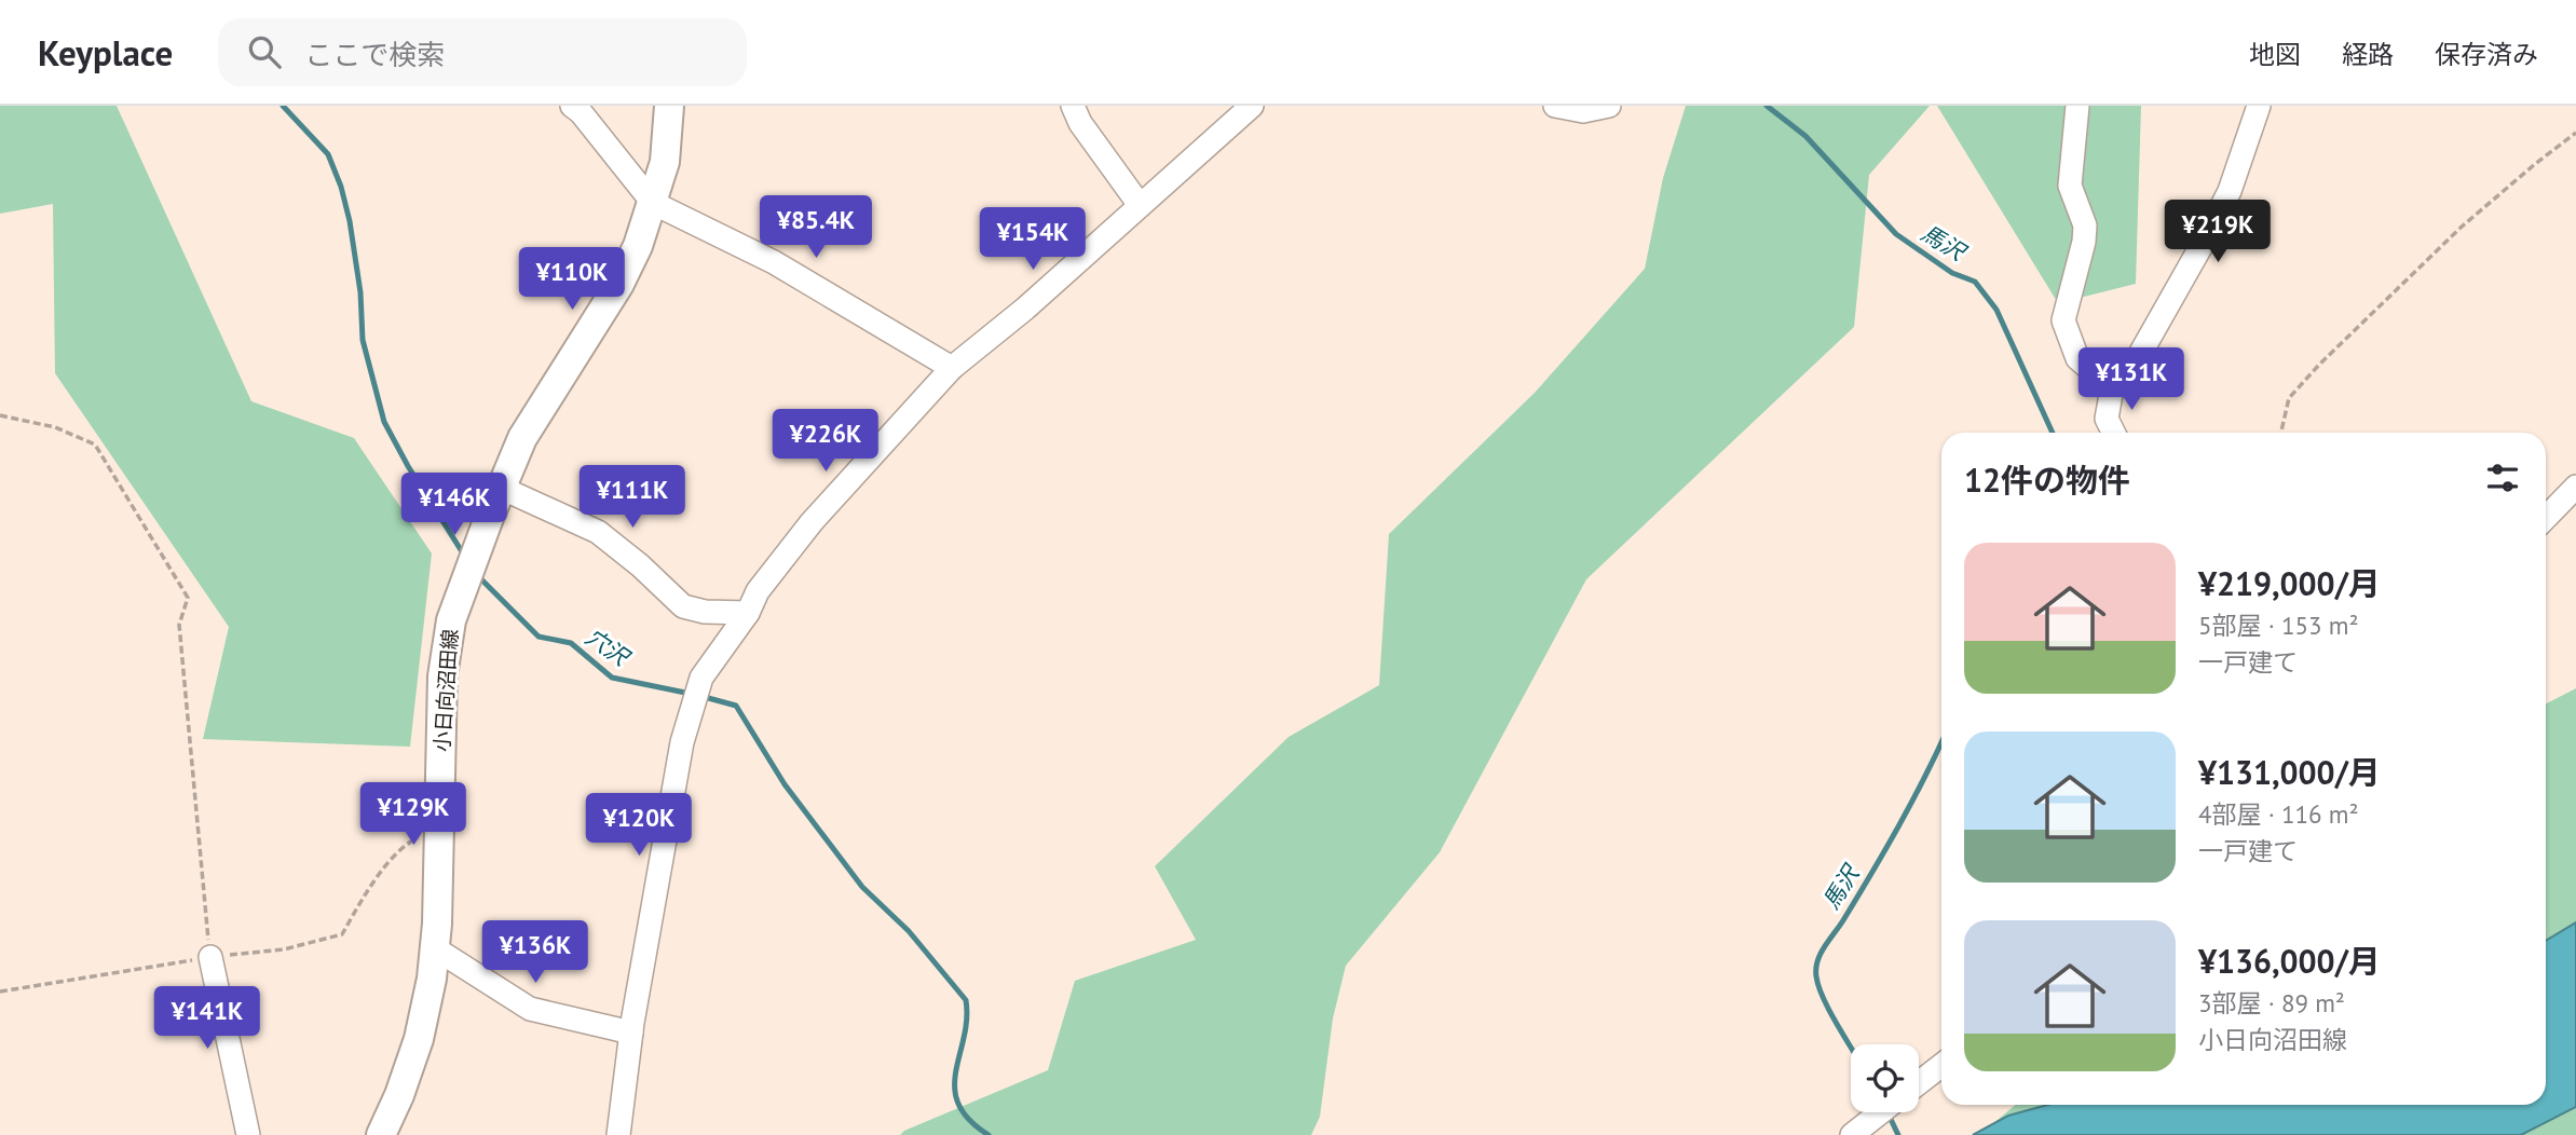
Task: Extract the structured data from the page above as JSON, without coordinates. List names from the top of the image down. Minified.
{"streets":{"main road":["小日向沼田線"]},"water":["馬沢","穴沢"],"page":{"header":"Keyplace","search":"ここで検索","nav":["地図","経路","保存済み"],"price":["¥85.4K","¥219K","¥154K","¥110K","¥131K","¥226K","¥111K","¥146K","¥129K","¥120K","¥136K","¥141K"],"heading":"12件の物件","list":[{"name":"¥219,000/月","note":"5部屋 · 153 m² · 一戸建て"},{"name":"¥131,000/月","note":"4部屋 · 116 m² · 一戸建て"},{"name":"¥136,000/月","note":"3部屋 · 89 m² · 小日向沼田線"}]}}
